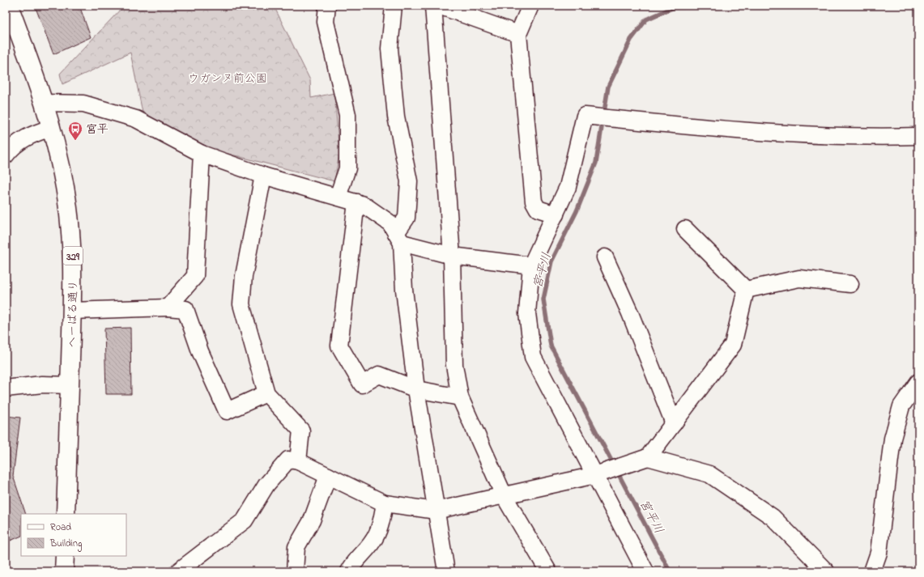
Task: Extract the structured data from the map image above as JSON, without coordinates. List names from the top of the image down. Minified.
{"streets":{"highway":["329","へーばる通り"]},"water":["宮平川"],"parks":["ウガンヌ前公園"],"places":{"bus stop":["宮平"]},"legend":["Road","Building"]}
